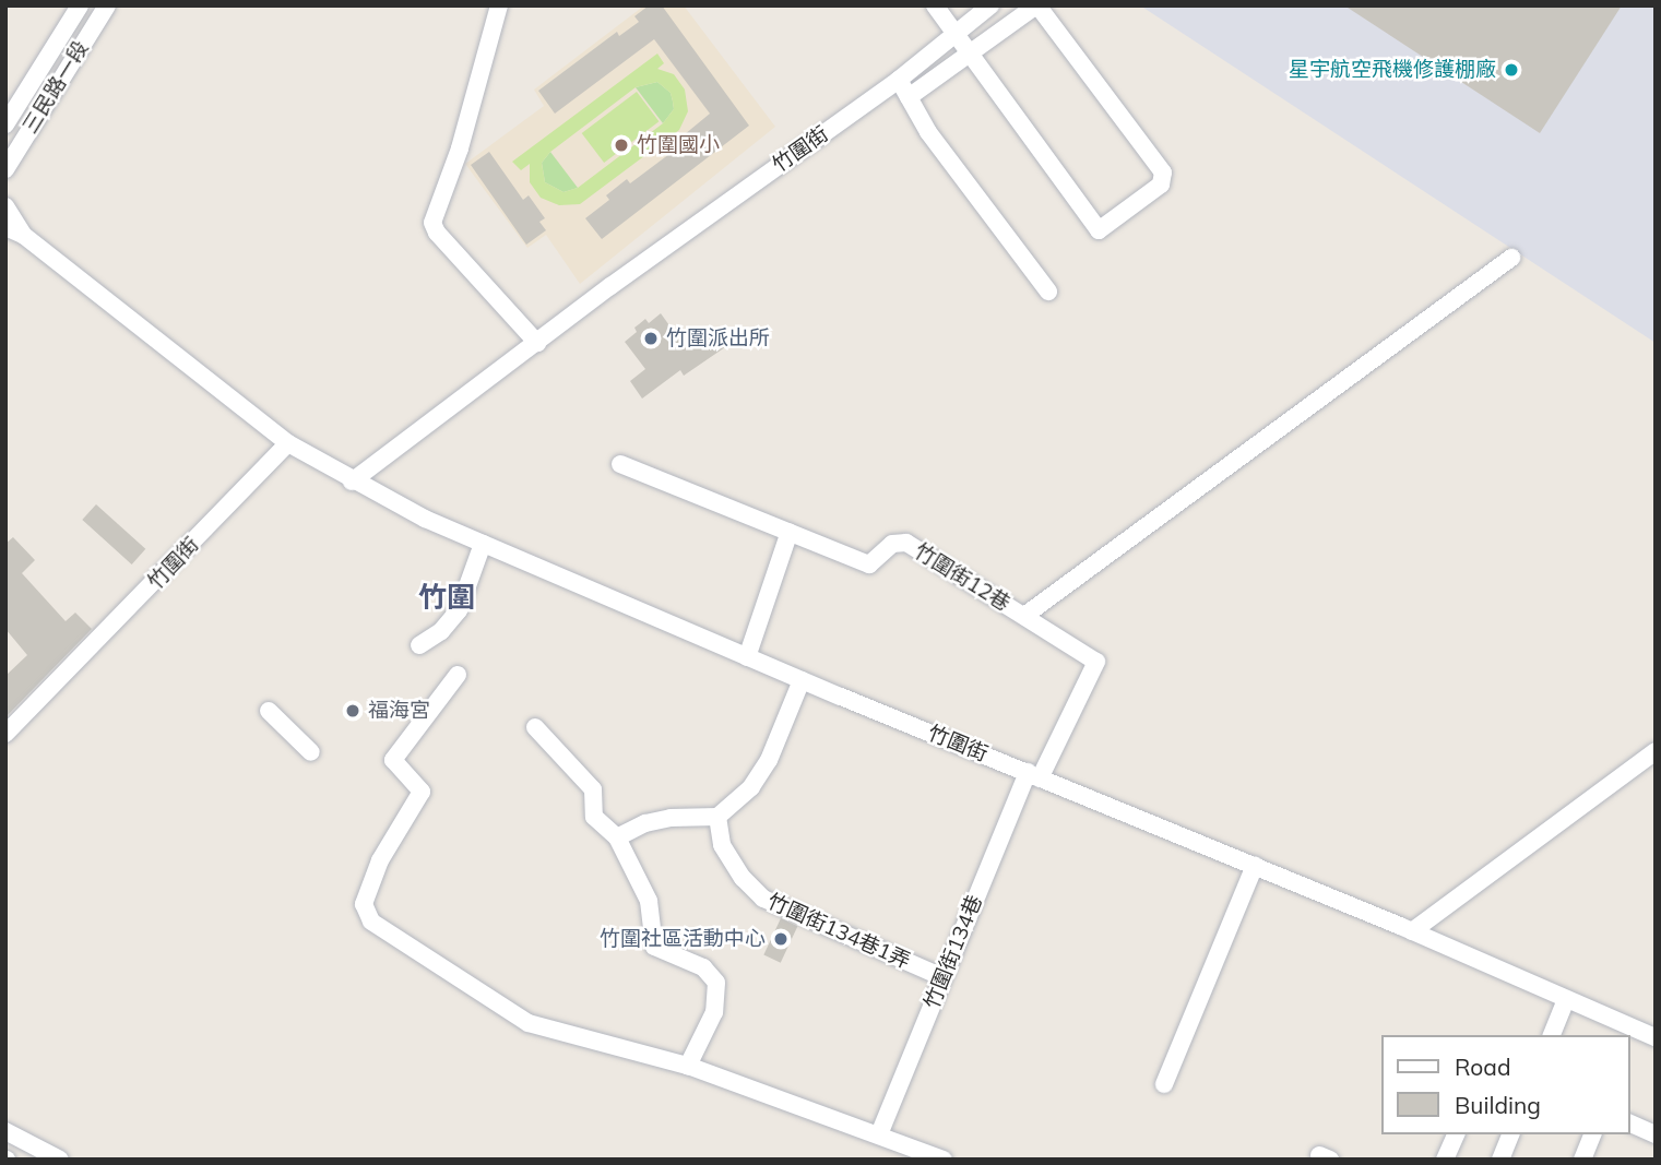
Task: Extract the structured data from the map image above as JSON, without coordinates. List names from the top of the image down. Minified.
{"streets":{"street":["三民路一段","竹圍街","竹圍街12巷","竹圍街134巷1弄","竹圍街134巷"]},"crossings":[["竹圍街","竹圍街12巷"],["竹圍街","竹圍街134巷"],["竹圍街12巷","竹圍街134巷"],["竹圍街134巷1弄","竹圍街134巷"]],"districts":["竹圍"],"places":["星宇航空飛機修護棚廠","竹圍國小","竹圍派出所","福海宮","竹圍社區活動中心"],"legend":["Road","Building"]}
